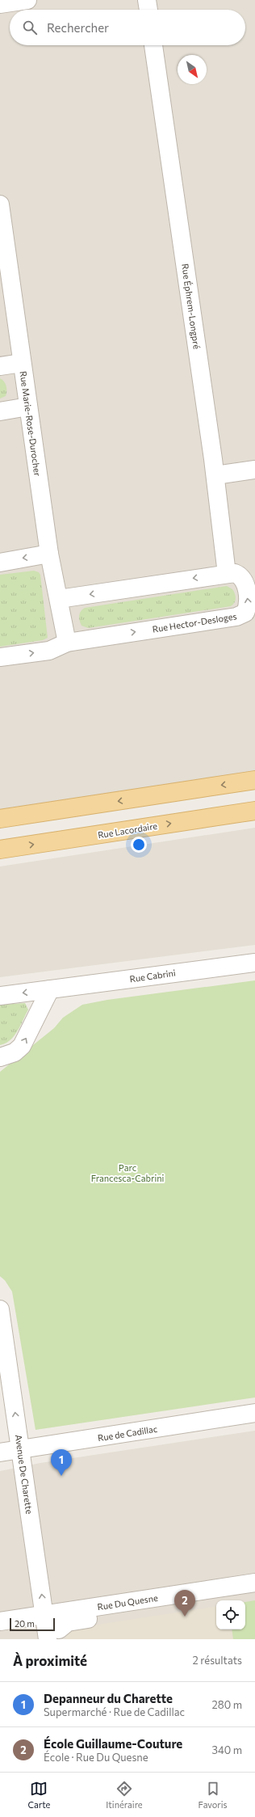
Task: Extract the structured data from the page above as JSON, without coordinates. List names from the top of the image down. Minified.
{"streets":{"main road":["Rue Lacordaire"],"street":["Rue Éphrem-Longpré","Rue Marie-Rose-Durocher","Rue Hector-Desloges","Rue Cabrini","Rue de Cadillac","Avenue De Charette","Rue Du Quesne"]},"crossings":[["Rue Éphrem-Longpré","Rue Hector-Desloges"],["Rue Marie-Rose-Durocher","Rue Hector-Desloges"],["Rue de Cadillac","Avenue De Charette"],["Avenue De Charette","Rue Du Quesne"]],"one_way":["Avenue De Charette"],"parks":["Parc Francesca-Cabrini"],"scale_bar":"20 m","north":"bottom right","page":{"search":"Rechercher","pins":["1","2"],"scale":"20 m","heading":["À proximité","2 résultats"],"list":[{"mark":"1","name":"Depanneur du Charette","note":"Supermarché · Rue de Cadillac","value":"280 m"},{"mark":"2","name":"École Guillaume-Couture","note":"École · Rue Du Quesne","value":"340 m"}],"nav":["Carte","Itinéraire","Favoris"]}}
